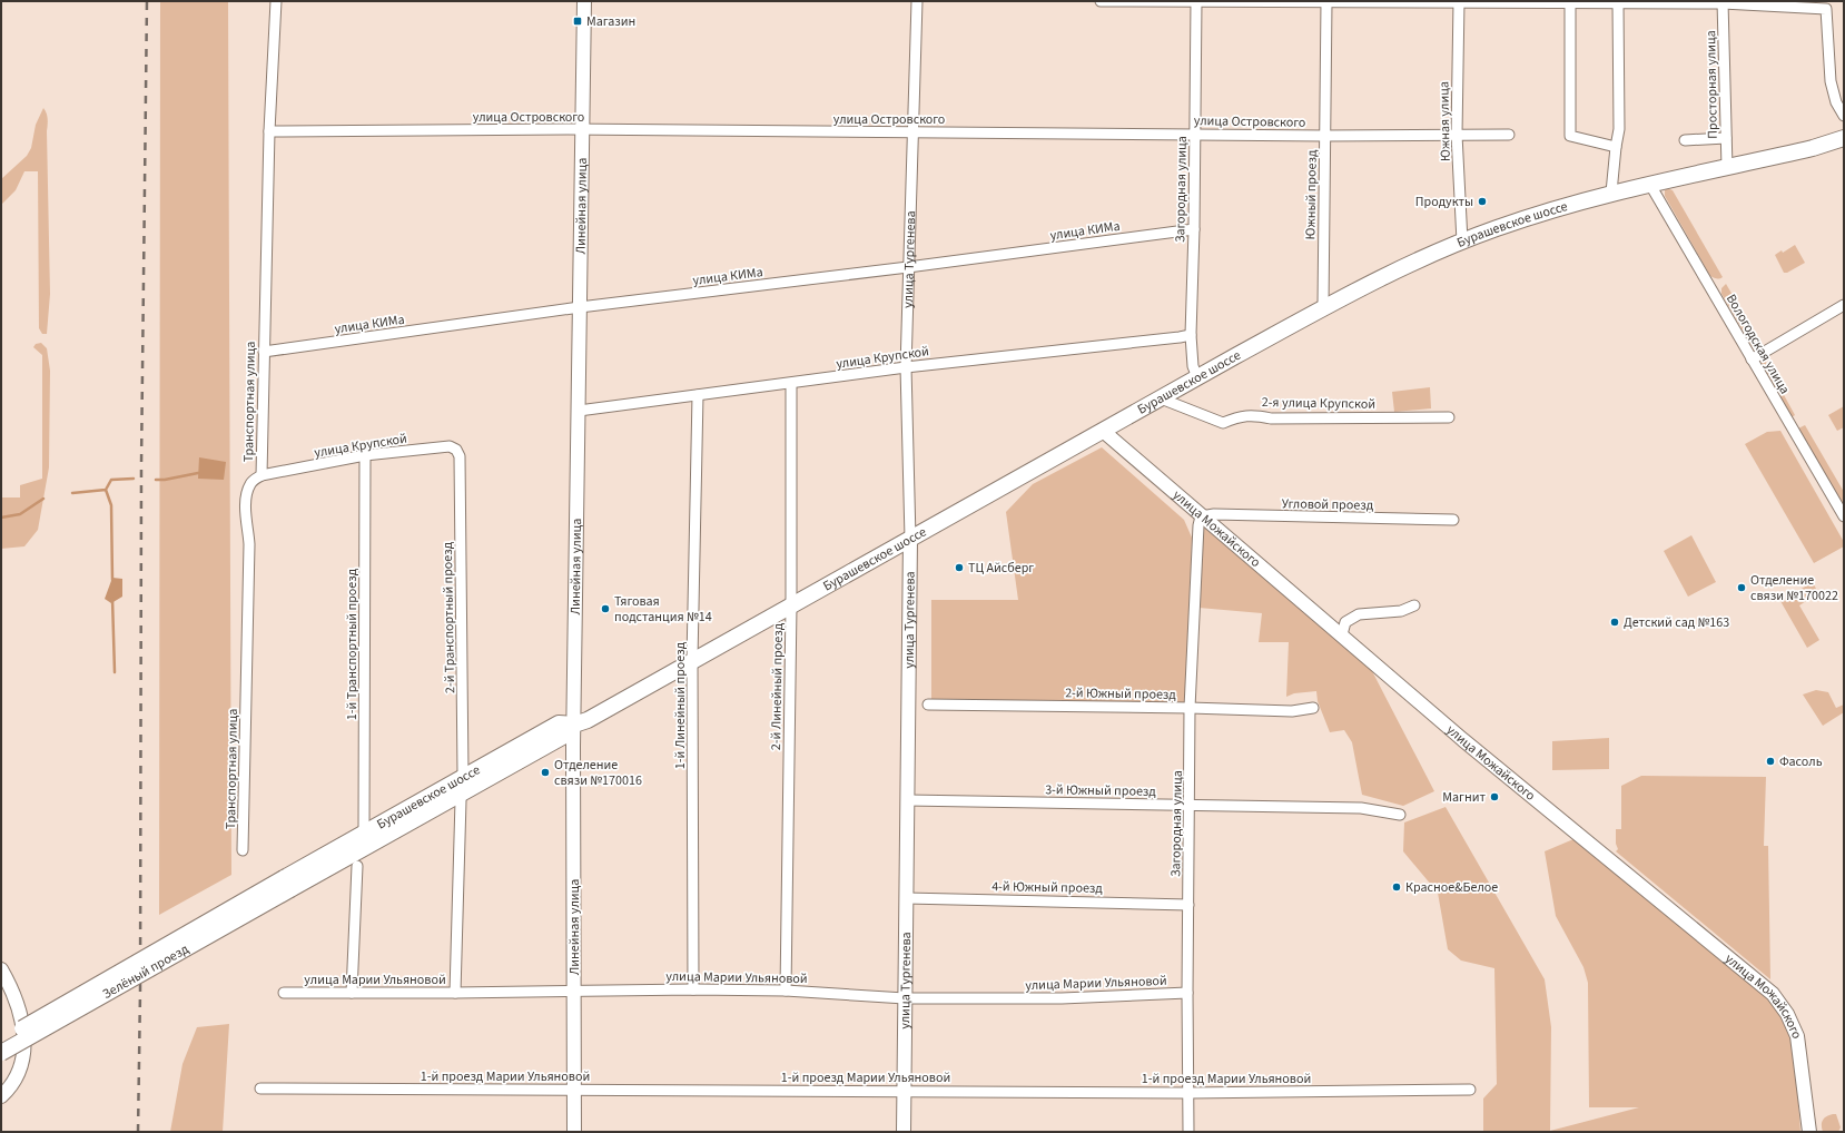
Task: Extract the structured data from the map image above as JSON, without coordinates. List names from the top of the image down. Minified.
{"streets":{"main road":["Бурашевское шоссе","Зелёный проезд"],"street":["Просторная улица","улица Островского","Южная улица","Загородная улица","Южный проезд","Линейная улица","улица КИМа","улица Тургенева","Вологодская улица","улица Крупской","Транспортная улица","2-я улица Крупской","Угловой проезд","улица Можайского","2-й Транспортный проезд","1-й Транспортный проезд","2-й Линейный проезд","2-й Южный проезд","1-й Линейный проезд","3-й Южный проезд","4-й Южный проезд","улица Марии Ульяновой","1-й проезд Марии Ульяновой"]},"crossings":[["Просторная улица","Бурашевское шоссе"],["улица Островского","Южная улица"],["улица Островского","Загородная улица"],["улица Островского","Южный проезд"],["улица Островского","Линейная улица"],["улица Островского","улица Тургенева"],["улица Островского","Транспортная улица"],["Южная улица","Бурашевское шоссе"],["Загородная улица","Бурашевское шоссе"],["Загородная улица","улица КИМа"],["Загородная улица","улица Крупской"],["Загородная улица","Угловой проезд"],["Загородная улица","улица Можайского"],["Загородная улица","2-й Южный проезд"],["Загородная улица","3-й Южный проезд"],["Загородная улица","4-й Южный проезд"],["Загородная улица","улица Марии Ульяновой"],["Загородная улица","1-й проезд Марии Ульяновой"],["Южный проезд","Бурашевское шоссе"],["Линейная улица","Бурашевское шоссе"],["Линейная улица","улица КИМа"],["Линейная улица","улица Крупской"],["Линейная улица","улица Марии Ульяновой"],["Линейная улица","1-й проезд Марии Ульяновой"],["Бурашевское шоссе","улица Тургенева"],["Бурашевское шоссе","Вологодская улица"],["Бурашевское шоссе","2-я улица Крупской"],["Бурашевское шоссе","улица Можайского"],["Бурашевское шоссе","2-й Транспортный проезд"],["Бурашевское шоссе","1-й Транспортный проезд"],["Бурашевское шоссе","2-й Линейный проезд"],["Бурашевское шоссе","1-й Линейный проезд"],["Бурашевское шоссе","Зелёный проезд"],["улица КИМа","улица Тургенева"],["улица КИМа","Транспортная улица"],["улица Тургенева","улица Крупской"],["улица Тургенева","3-й Южный проезд"],["улица Тургенева","4-й Южный проезд"],["улица Тургенева","улица Марии Ульяновой"],["улица Тургенева","1-й проезд Марии Ульяновой"],["улица Крупской","Транспортная улица"],["улица Крупской","2-й Транспортный проезд"],["улица Крупской","1-й Транспортный проезд"],["улица Крупской","2-й Линейный проезд"],["улица Крупской","1-й Линейный проезд"],["Угловой проезд","улица Можайского"],["2-й Линейный проезд","улица Марии Ульяновой"],["1-й Линейный проезд","улица Марии Ульяновой"]],"places":{"transit":["Магазин"],"other":["Продукты","ТЦ Айсберг","Отделение связи №170022","Тяговая подстанция №14","Детский сад №163","Фасоль","Отделение связи №170016","Магнит","Красное&Белое"]}}
